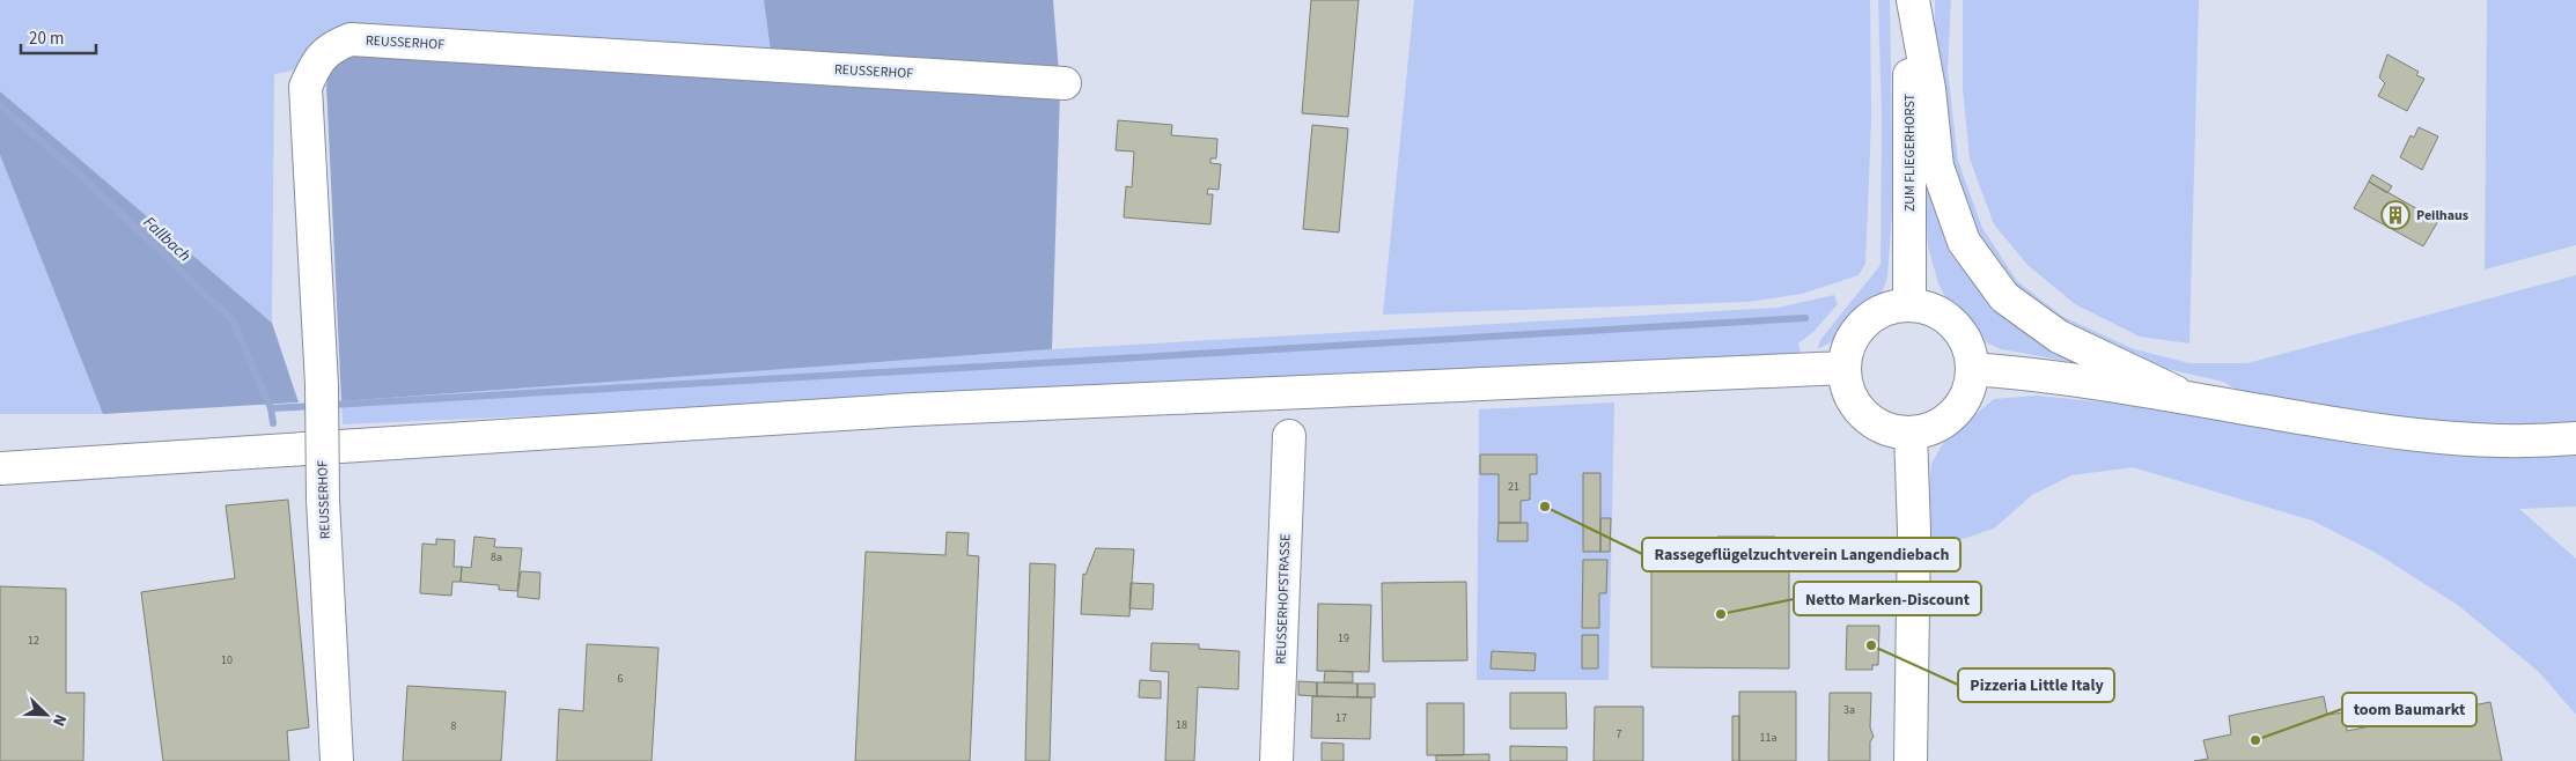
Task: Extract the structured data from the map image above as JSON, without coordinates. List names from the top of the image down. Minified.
{"streets":{"main road":["REUSSERHOF","ZUM FLIEGERHORST","REUSSERHOFSTRASSE"]},"water":["Fallbach"],"places":{"building":["Peilhaus"],"other":["Rassegeflügelzuchtverein Langendiebach","Netto Marken-Discount","Pizzeria Little Italy","toom Baumarkt"]},"house_numbers":["21","8a","19","12","10","6","3a","17","18","8","7","11a"],"scale_bar":"20 m","north":"bottom right"}
